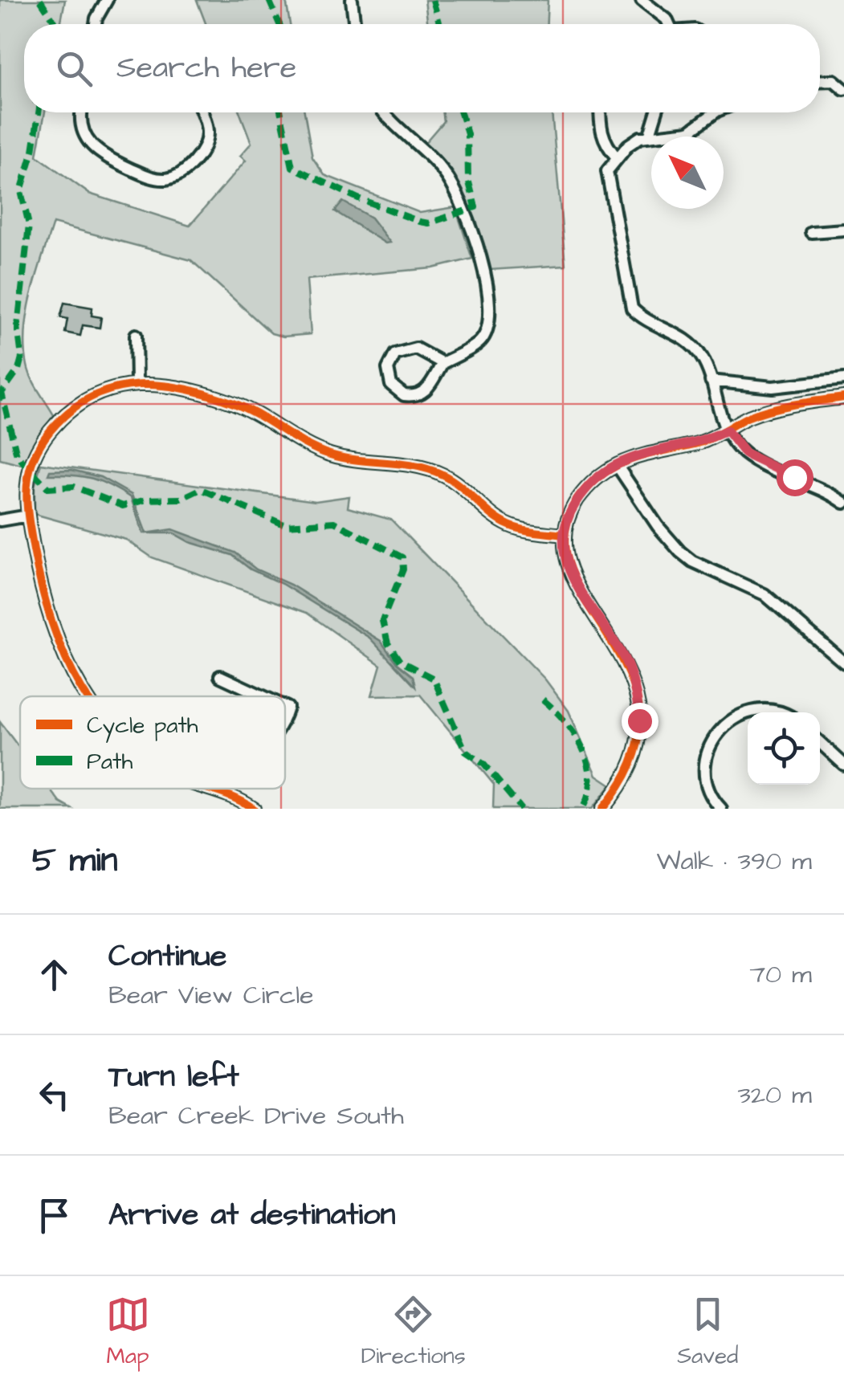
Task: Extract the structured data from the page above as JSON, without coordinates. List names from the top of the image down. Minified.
{"legend":["Cycle path","Path"],"north":"top left","page":{"search":"Search here","heading":["5 min","Walk · 390 m"],"list":[["Continue","Bear View Circle","70 m"],["Turn left","Bear Creek Drive South","320 m"],"Arrive at destination"],"nav":["Map","Directions","Saved"]}}
